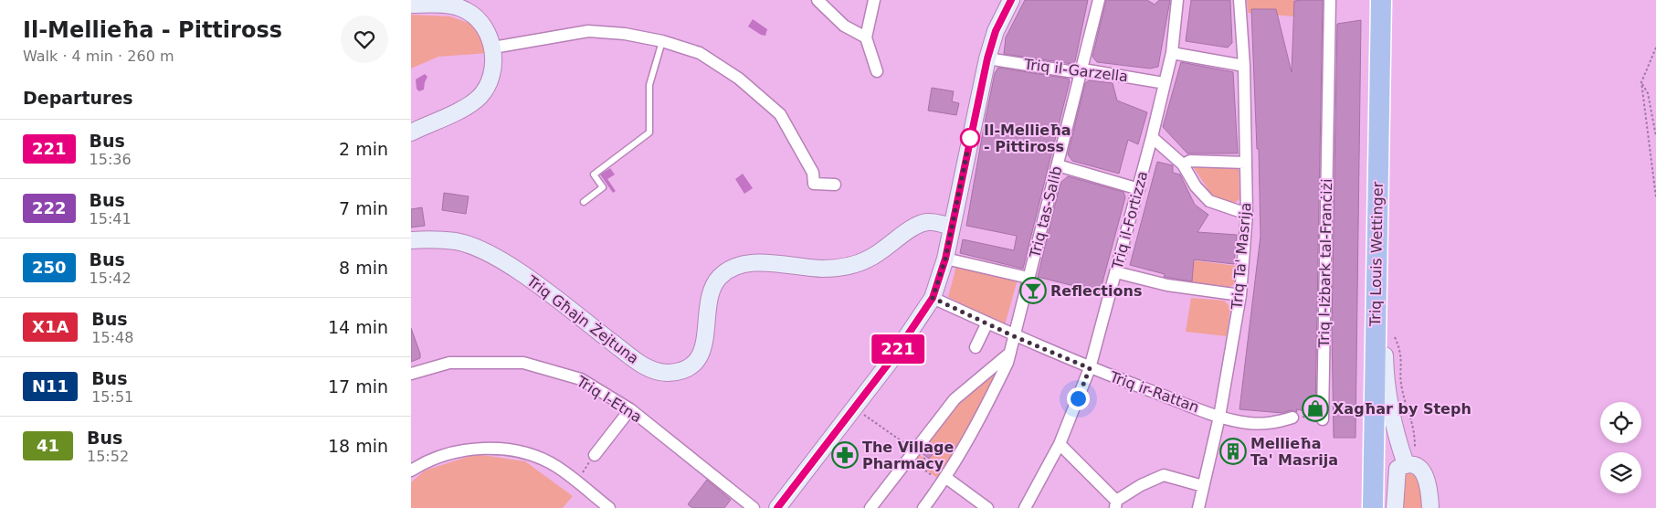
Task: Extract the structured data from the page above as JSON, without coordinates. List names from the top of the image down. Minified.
{"streets":{"highway":["Triq Louis Wettinger"],"street":["Triq il-Garzella","Triq tas-Salib","Triq il-Fortizza","Triq Ta' Masrija","Triq l-Iżbark tal-Franċiżi","Triq Għajn Żejtuna","Triq ir-Rattan","Triq l-Etna"]},"crossings":[["Triq il-Garzella","Triq tas-Salib"],["Triq il-Garzella","Triq il-Fortizza"],["Triq tas-Salib","Triq ir-Rattan"],["Triq il-Fortizza","Triq ir-Rattan"],["Triq Ta' Masrija","Triq ir-Rattan"]],"places":{"other":["Il-Mellieħa - Pittiross"],"bar":["Reflections"],"shop":["Xagħar by Steph"],"building":["Mellieħa Ta' Masrija"],"pharmacy":["The Village Pharmacy"]},"lines":["bus line 221"],"page":{"heading":[["Il-Mellieħa - Pittiross","Walk · 4 min · 260 m"],"Departures"],"on_map":"221","list":[{"mark":"221","name":"Bus","note":"15:36","value":"2 min"},{"mark":"222","name":"Bus","note":"15:41","value":"7 min"},{"mark":"250","name":"Bus","note":"15:42","value":"8 min"},{"mark":"X1A","name":"Bus","note":"15:48","value":"14 min"},{"mark":"N11","name":"Bus","note":"15:51","value":"17 min"},{"mark":"41","name":"Bus","note":"15:52","value":"18 min"}]}}
